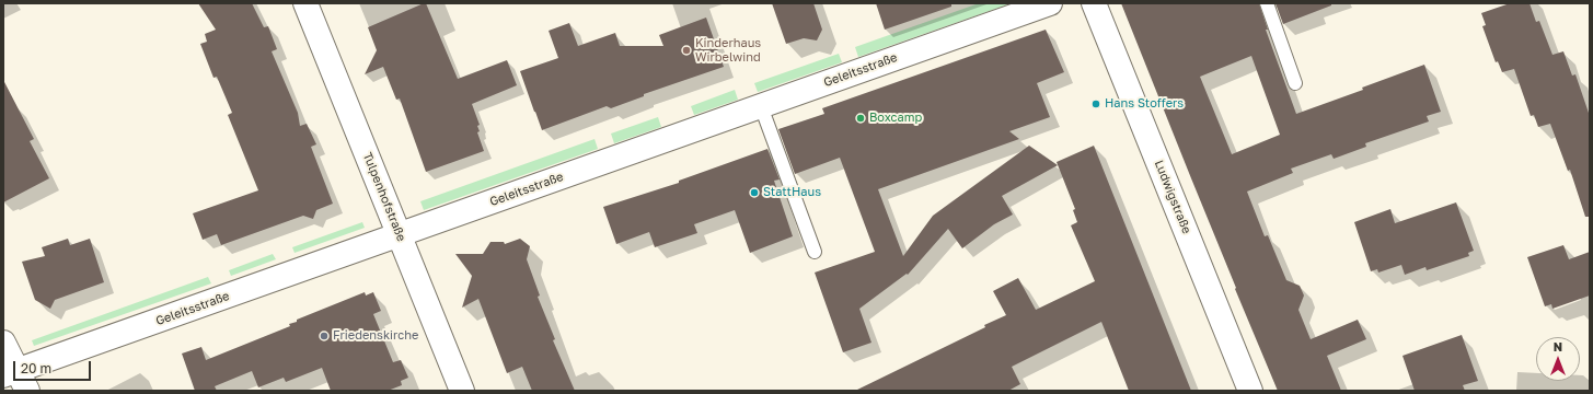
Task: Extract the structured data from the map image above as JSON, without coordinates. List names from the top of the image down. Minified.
{"streets":{"street":["Geleitsstraße","Tulpenhofstraße","Ludwigstraße"]},"crossings":[["Geleitsstraße","Tulpenhofstraße"]],"places":["Kinderhaus Wirbelwind","Hans Stoffers","Boxcamp","StattHaus","Friedenskirche"],"scale_bar":"20 m","north":"top"}
